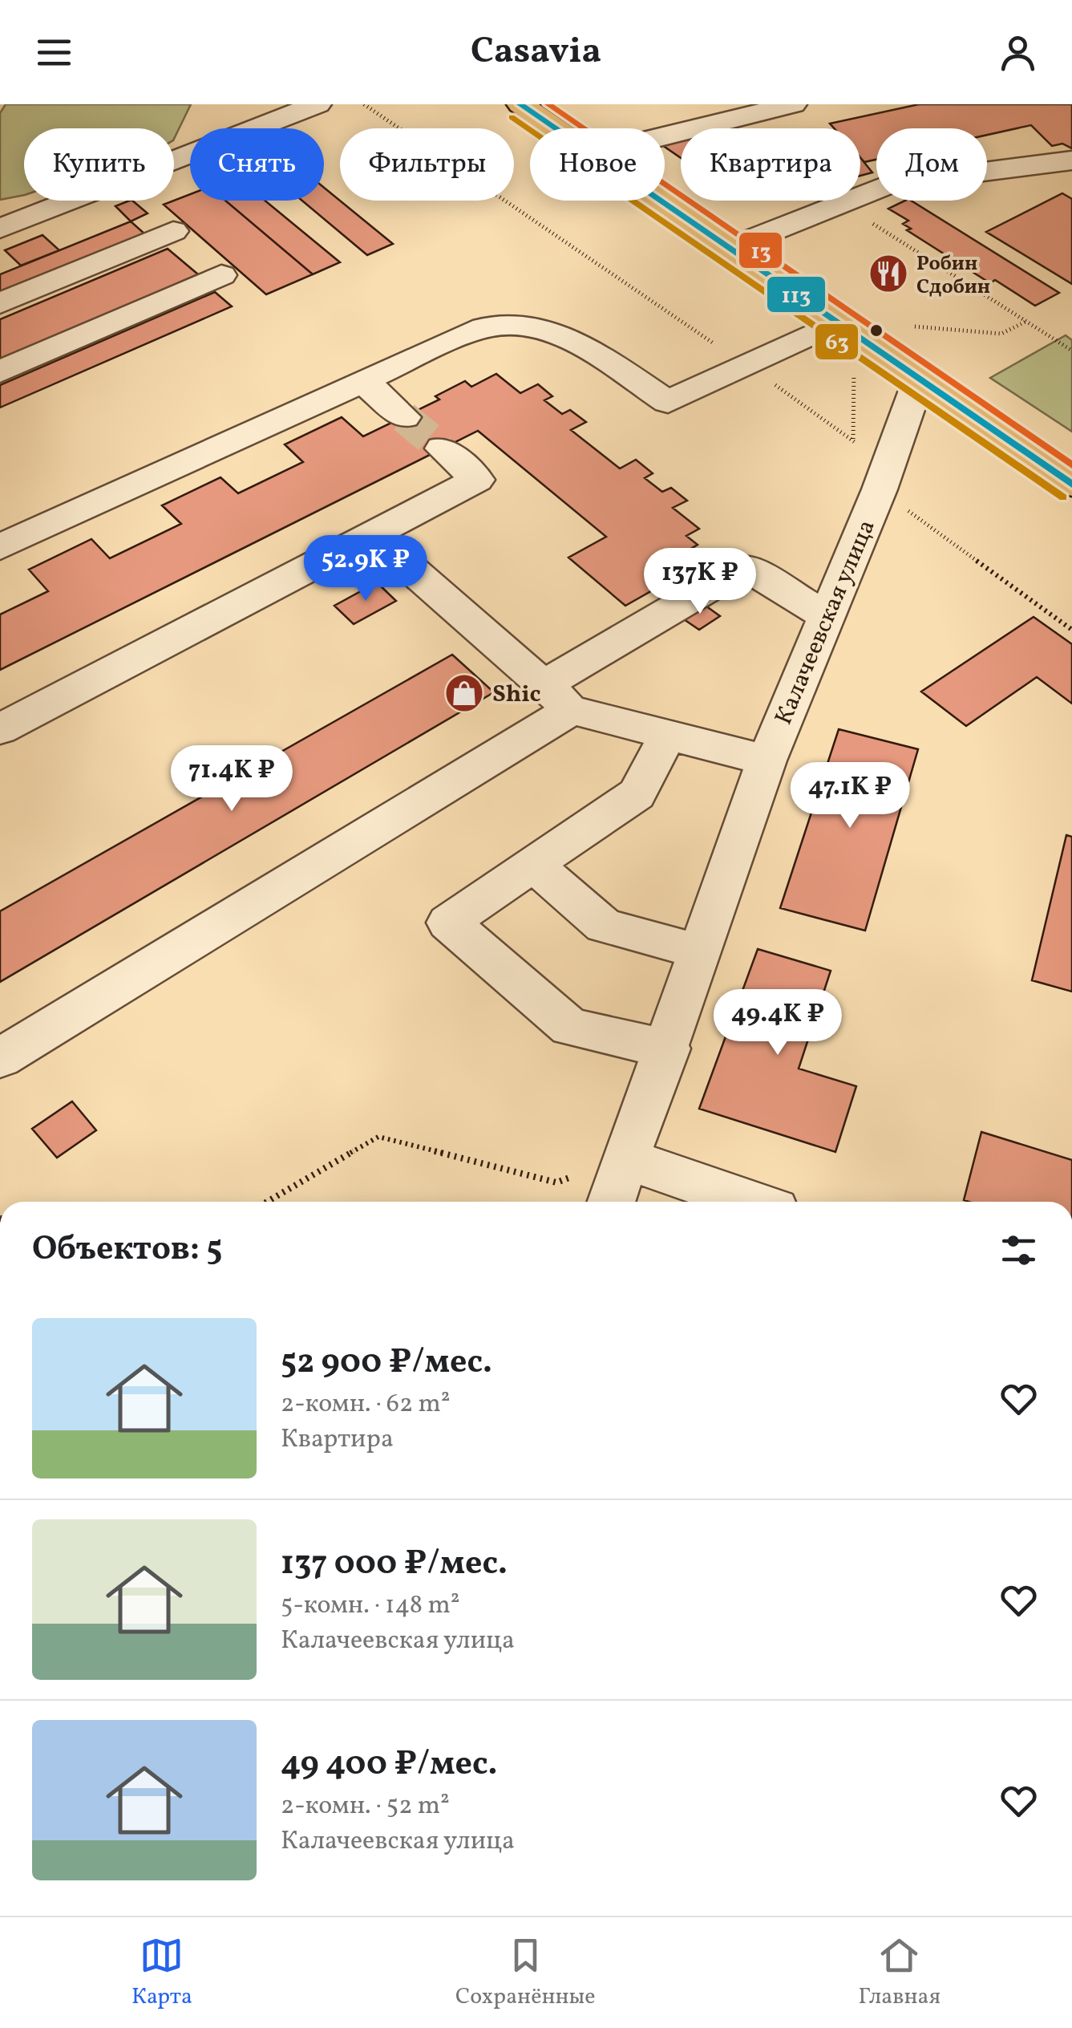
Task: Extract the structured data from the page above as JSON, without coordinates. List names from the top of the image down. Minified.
{"streets":{"street":["Калачеевская улица"]},"places":{"restaurant":["Робин Сдобин"],"shop":["Shic"]},"lines":["transit line 113","transit line 13","transit line 63"],"page":{"header":"Casavia","chip":["Купить","Снять","Фильтры","Новое","Квартира","Дом"],"price":["52.9K ₽","137K ₽","71.4K ₽","47.1K ₽","49.4K ₽"],"heading":"Объектов: 5","list":[{"name":"52 900 ₽/мес.","note":"2-комн. · 62 m² · Квартира"},{"name":"137 000 ₽/мес.","note":"5-комн. · 148 m² · Калачеевская улица"},{"name":"49 400 ₽/мес.","note":"2-комн. · 52 m² · Калачеевская улица"}],"tabs":["Карта","Сохранённые","Главная"]}}
